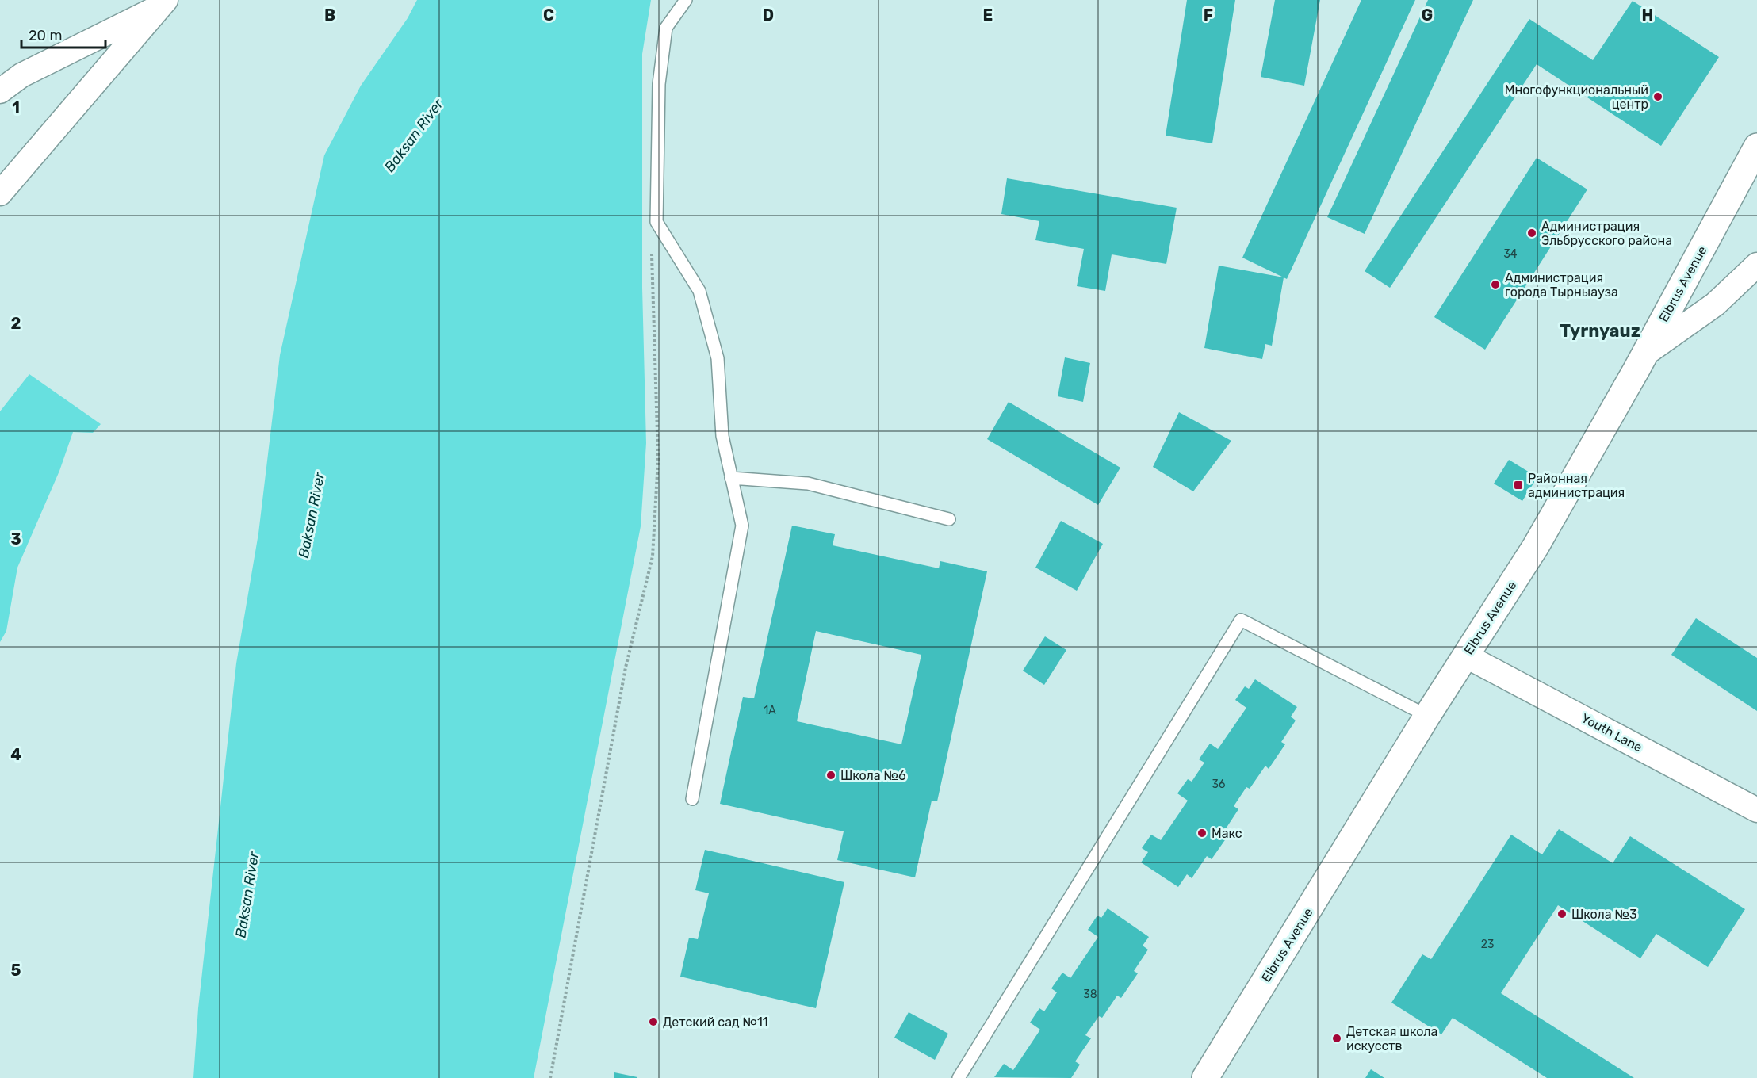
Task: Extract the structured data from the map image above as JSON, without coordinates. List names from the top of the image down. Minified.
{"streets":{"main road":["Elbrus Avenue"],"street":["Youth Lane"]},"crossings":[["Elbrus Avenue","Youth Lane"]],"districts":["Tyrnyauz"],"water":["Baksan River"],"places":{"other":["Многофункциональный центр","Администрация Эльбрусского района","Администрация города Тырныауза","Школа №6","Макс","Школа №3","Детский сад №11","Детская школа искусств"],"transit":["Районная администрация"]},"house_numbers":["34","1А","36","23","38"],"scale_bar":"20 m","grid":{"columns":["B","C","D","E","F","G","H"],"rows":["1","2","3","4","5"]}}
